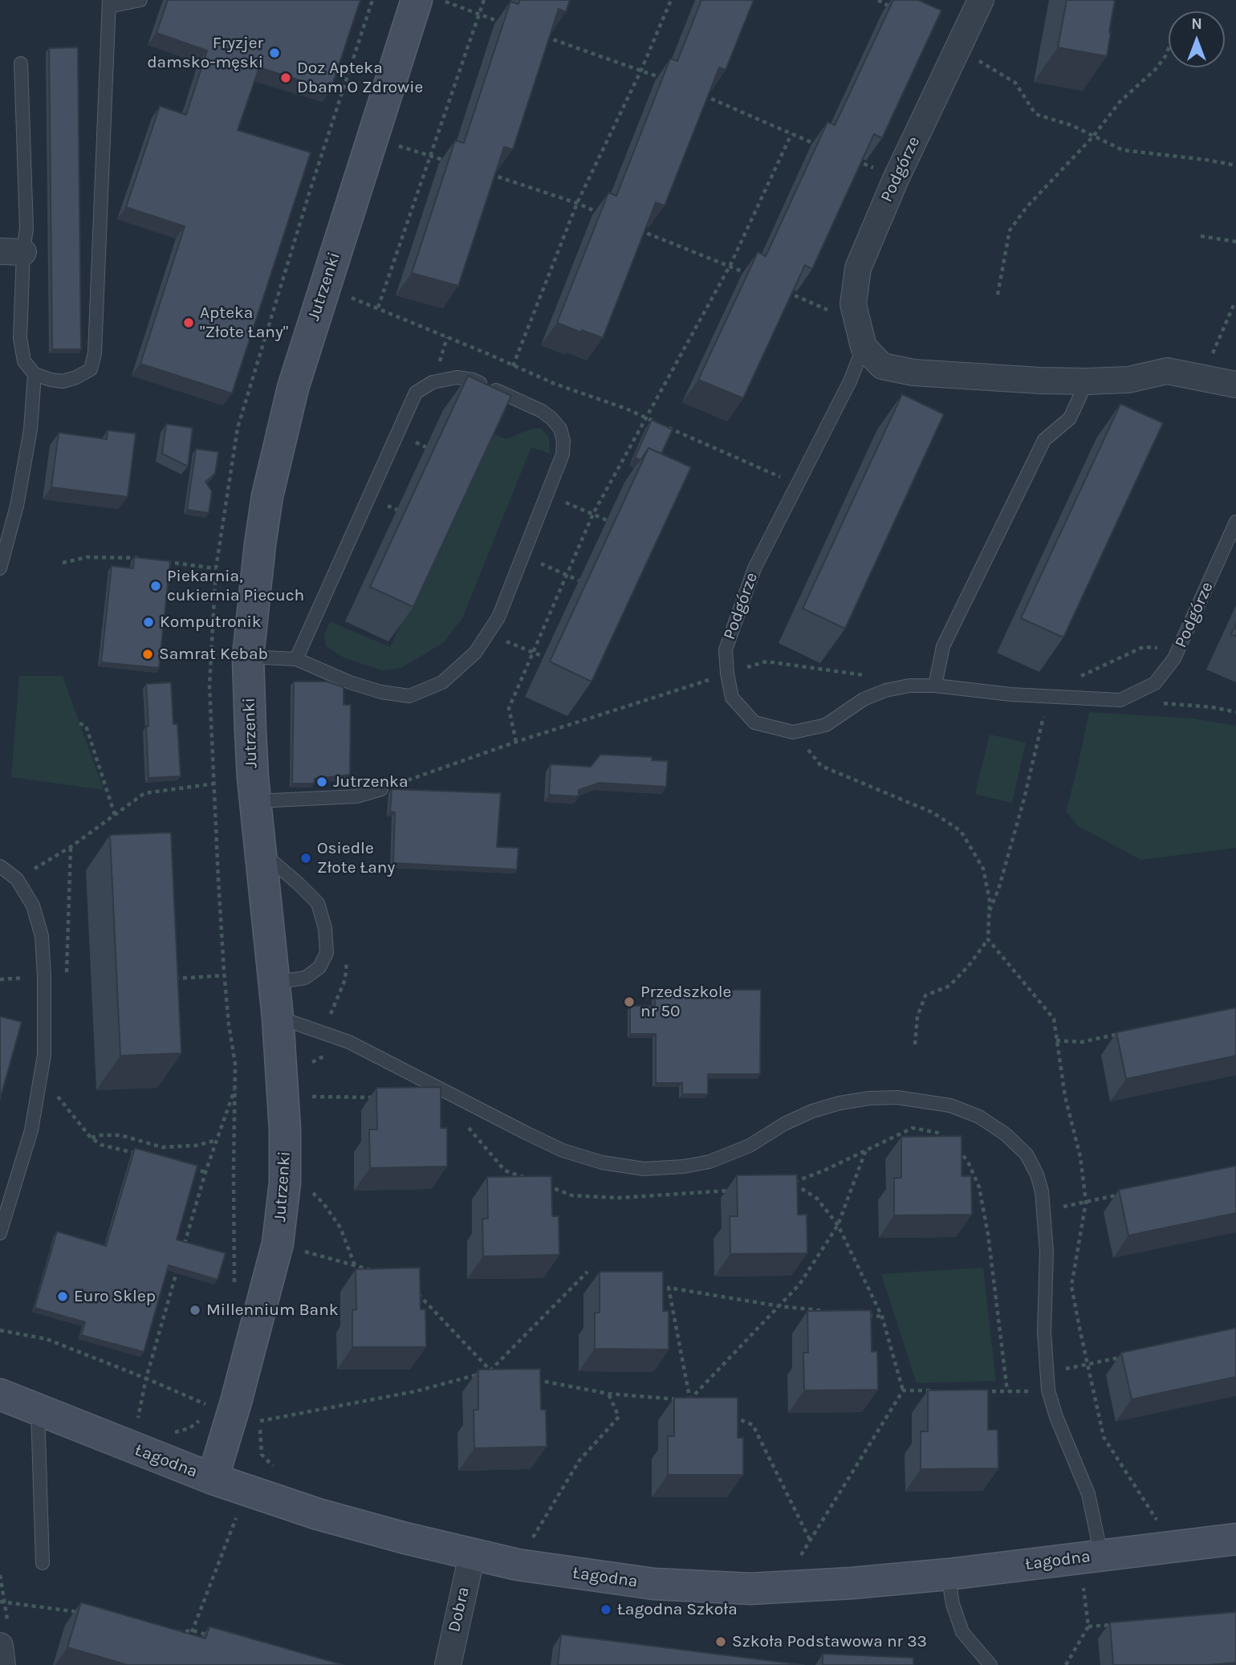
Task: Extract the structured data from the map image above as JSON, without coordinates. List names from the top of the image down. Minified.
{"streets":{"street":["Podgórze","Jutrzenki","Łagodna","Dobra"]},"crossings":[["Jutrzenki","Łagodna"],["Łagodna","Dobra"]],"places":["Fryzjer damsko-męski","Doz Apteka Dbam O Zdrowie","Apteka \"Złote Łany\"","Piekarnia, cukiernia Piecuch","Komputronik","Samrat Kebab","Jutrzenka","Osiedle Złote Łany","Przedszkole nr 50","Euro Sklep","Millennium Bank","Łagodna Szkoła","Szkoła Podstawowa nr 33"],"north":"top"}
